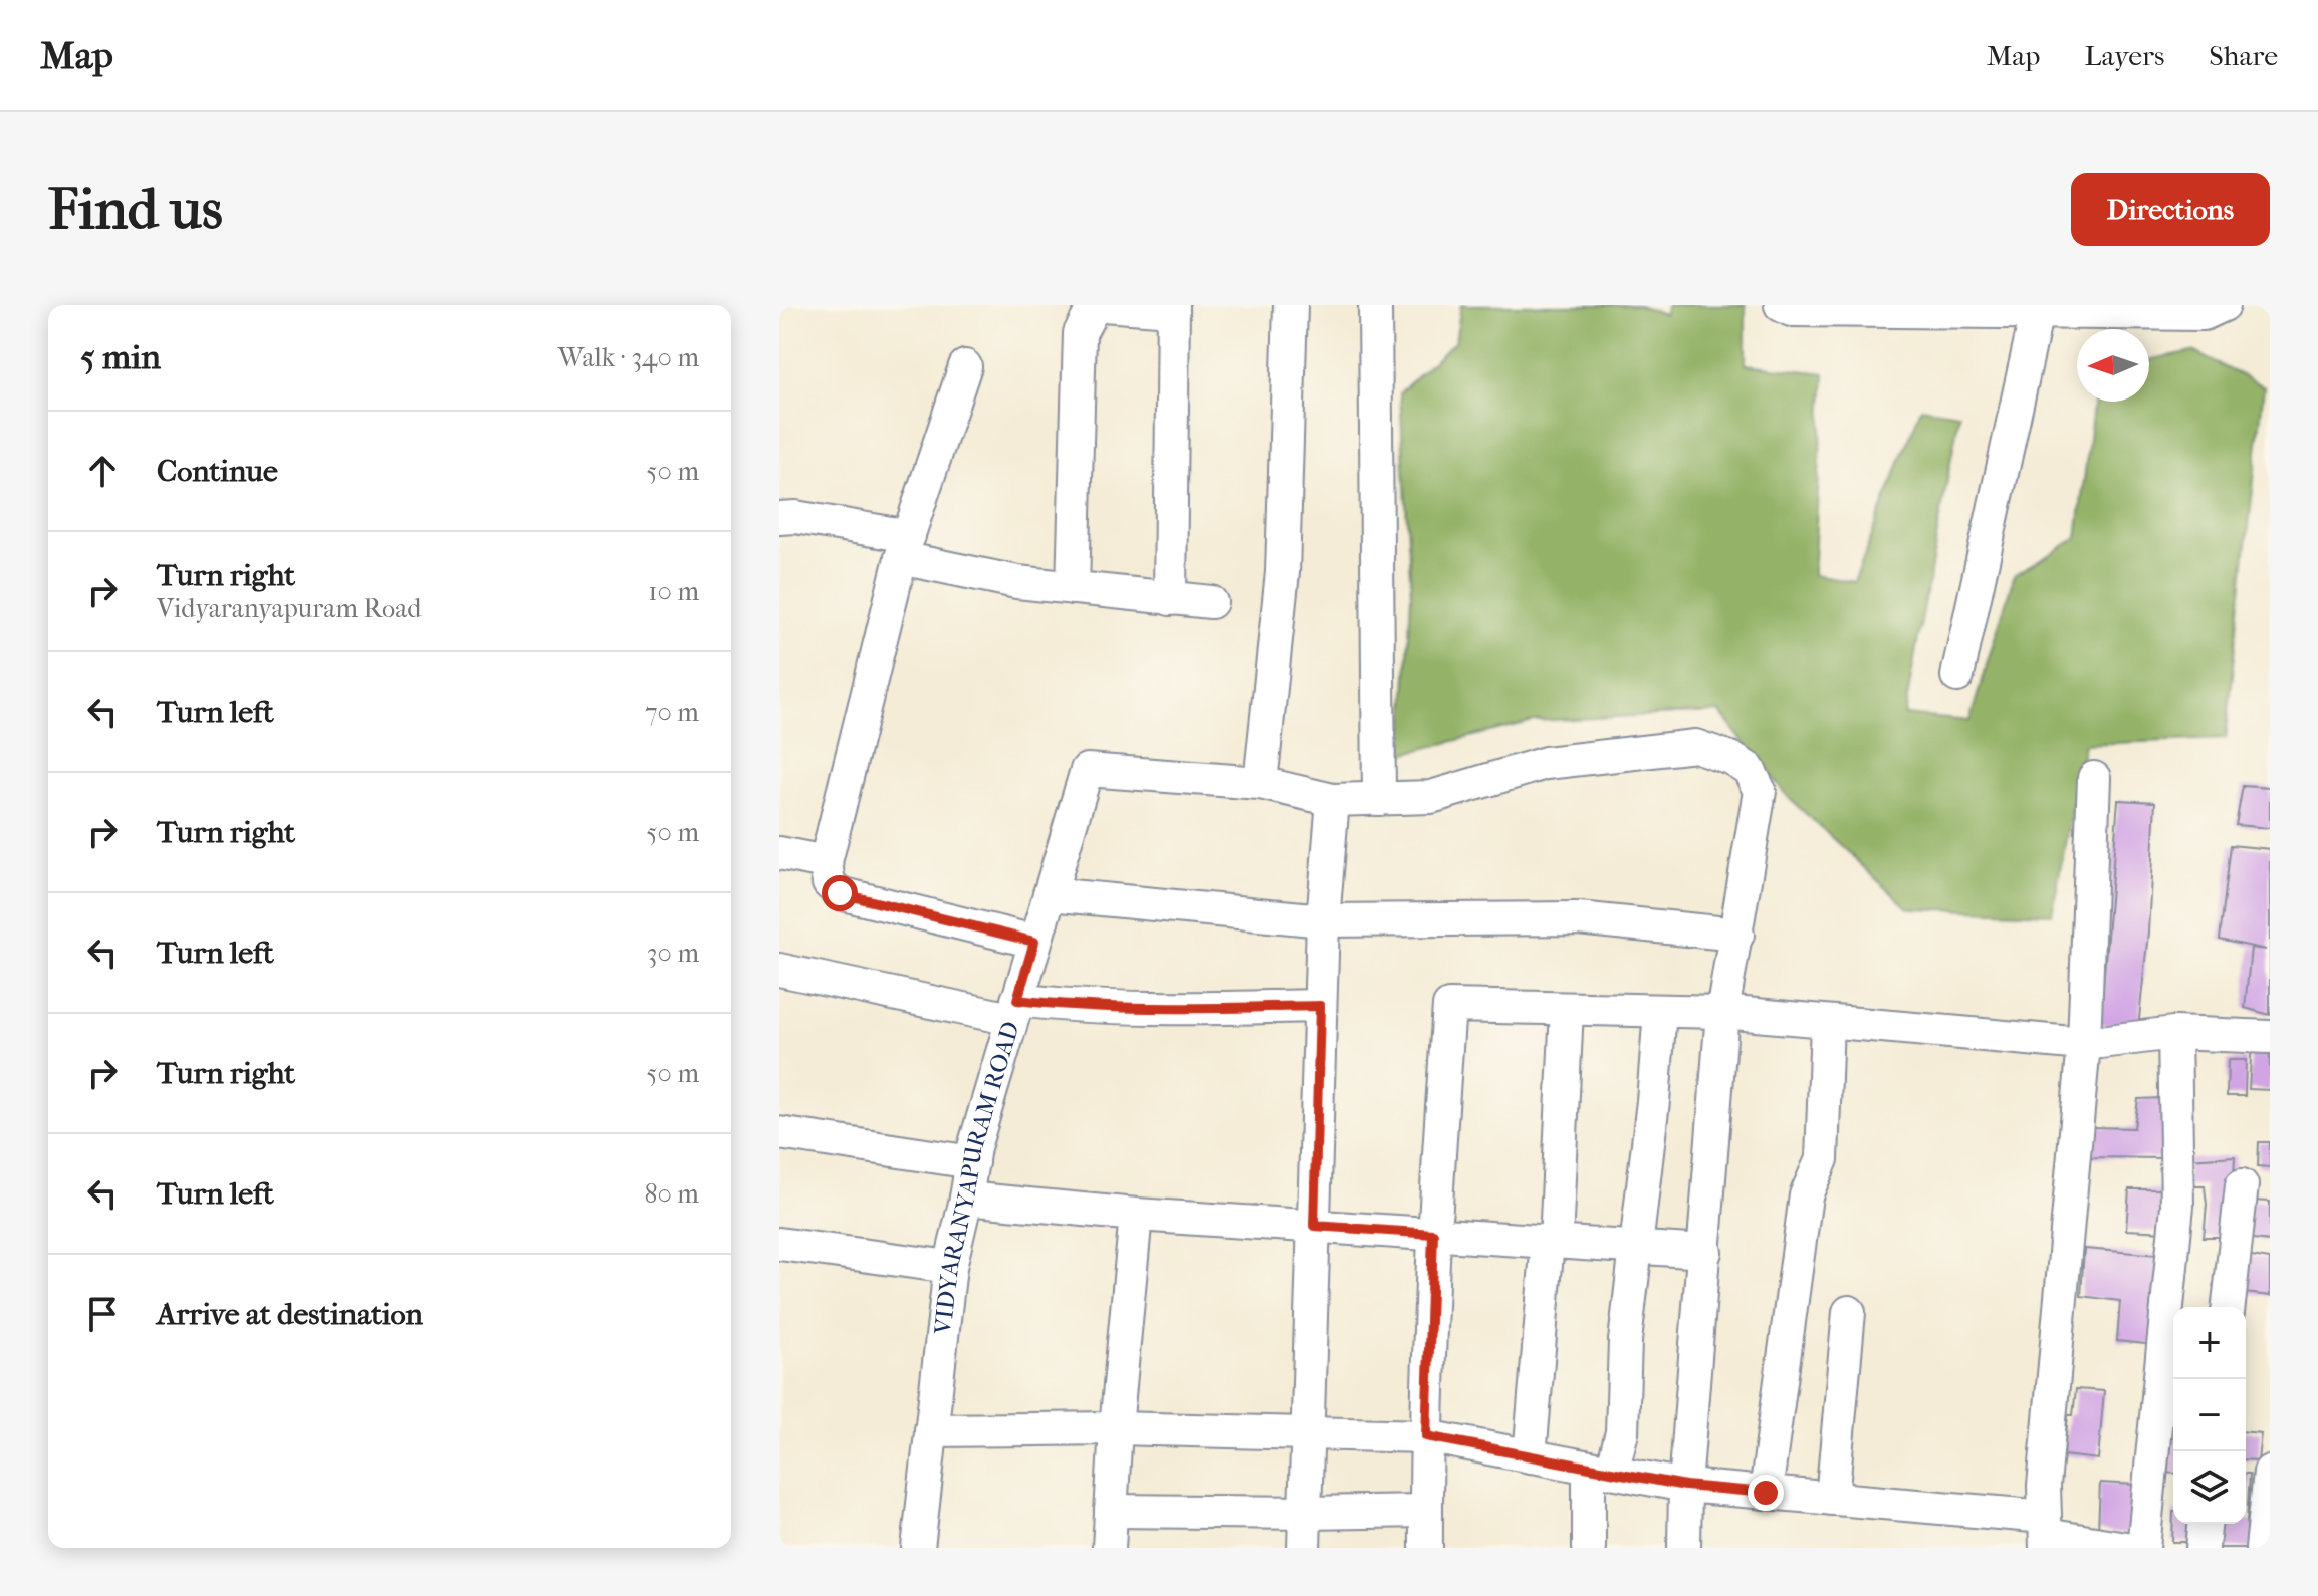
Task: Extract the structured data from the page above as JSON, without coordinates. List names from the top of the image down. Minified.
{"streets":{"street":["VIDYARANYAPURAM ROAD"]},"north":"left","page":{"header":"Map","nav":["Map","Layers","Share"],"buttons":"Directions","title":"Find us","heading":["5 min","Walk · 340 m"],"list":[["Continue","50 m"],["Turn right","Vidyaranyapuram Road","10 m"],["Turn left","70 m"],["Turn right","50 m"],["Turn left","30 m"],["Turn right","50 m"],["Turn left","80 m"],"Arrive at destination"],"map_buttons":["+","−"]}}
